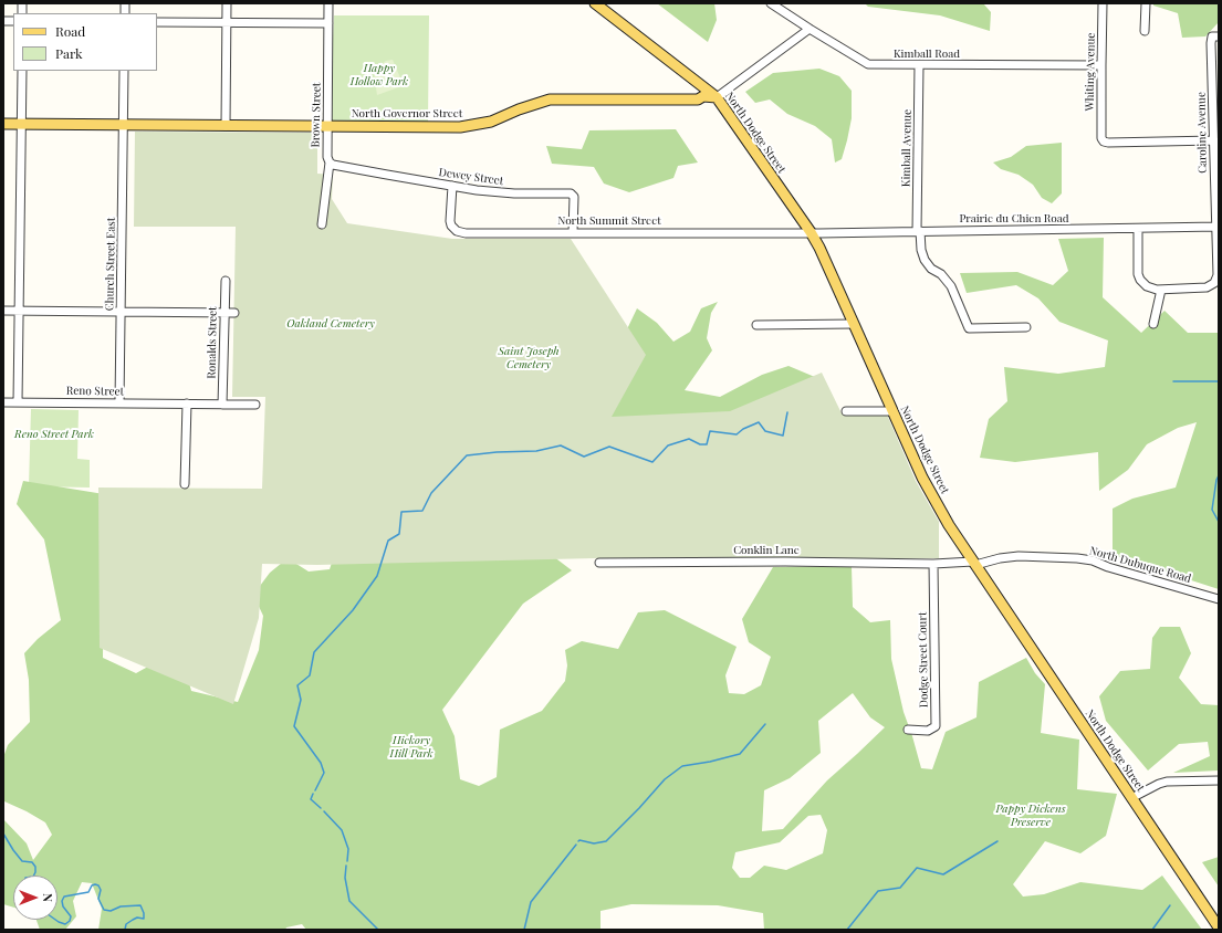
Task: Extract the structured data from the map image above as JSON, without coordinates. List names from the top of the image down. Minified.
{"streets":{"main road":["North Governor Street","North Dodge Street"],"street":["Kimball Road","Whiting Avenue","Brown Street","Caroline Avenue","Kimball Avenue","Dewey Street","Prairie du Chien Road","North Summit Street","Church Street East","Ronalds Street","Reno Street","Conklin Lane","North Dubuque Road","Dodge Street Court"]},"crossings":[["Kimball Road","Whiting Avenue"],["Kimball Road","North Governor Street"],["Kimball Road","Kimball Avenue"],["Whiting Avenue","Caroline Avenue"],["North Governor Street","Brown Street"],["North Governor Street","North Dodge Street"],["North Governor Street","Church Street East"],["Brown Street","Dewey Street"],["North Dodge Street","Prairie du Chien Road"],["North Dodge Street","North Summit Street"],["North Dodge Street","Conklin Lane"],["North Dodge Street","North Dubuque Road"],["Caroline Avenue","Prairie du Chien Road"],["Kimball Avenue","Prairie du Chien Road"],["Dewey Street","North Summit Street"],["Prairie du Chien Road","North Summit Street"],["Church Street East","Reno Street"],["Ronalds Street","Reno Street"],["Conklin Lane","North Dubuque Road"],["Conklin Lane","Dodge Street Court"]],"parks":["Happy Hollow Park","Oakland Cemetery","Saint Joseph Cemetery","Reno Street Park","Hickory Hill Park","Pappy Dickens Preserve"],"legend":["Road","Park"],"north":"right"}
